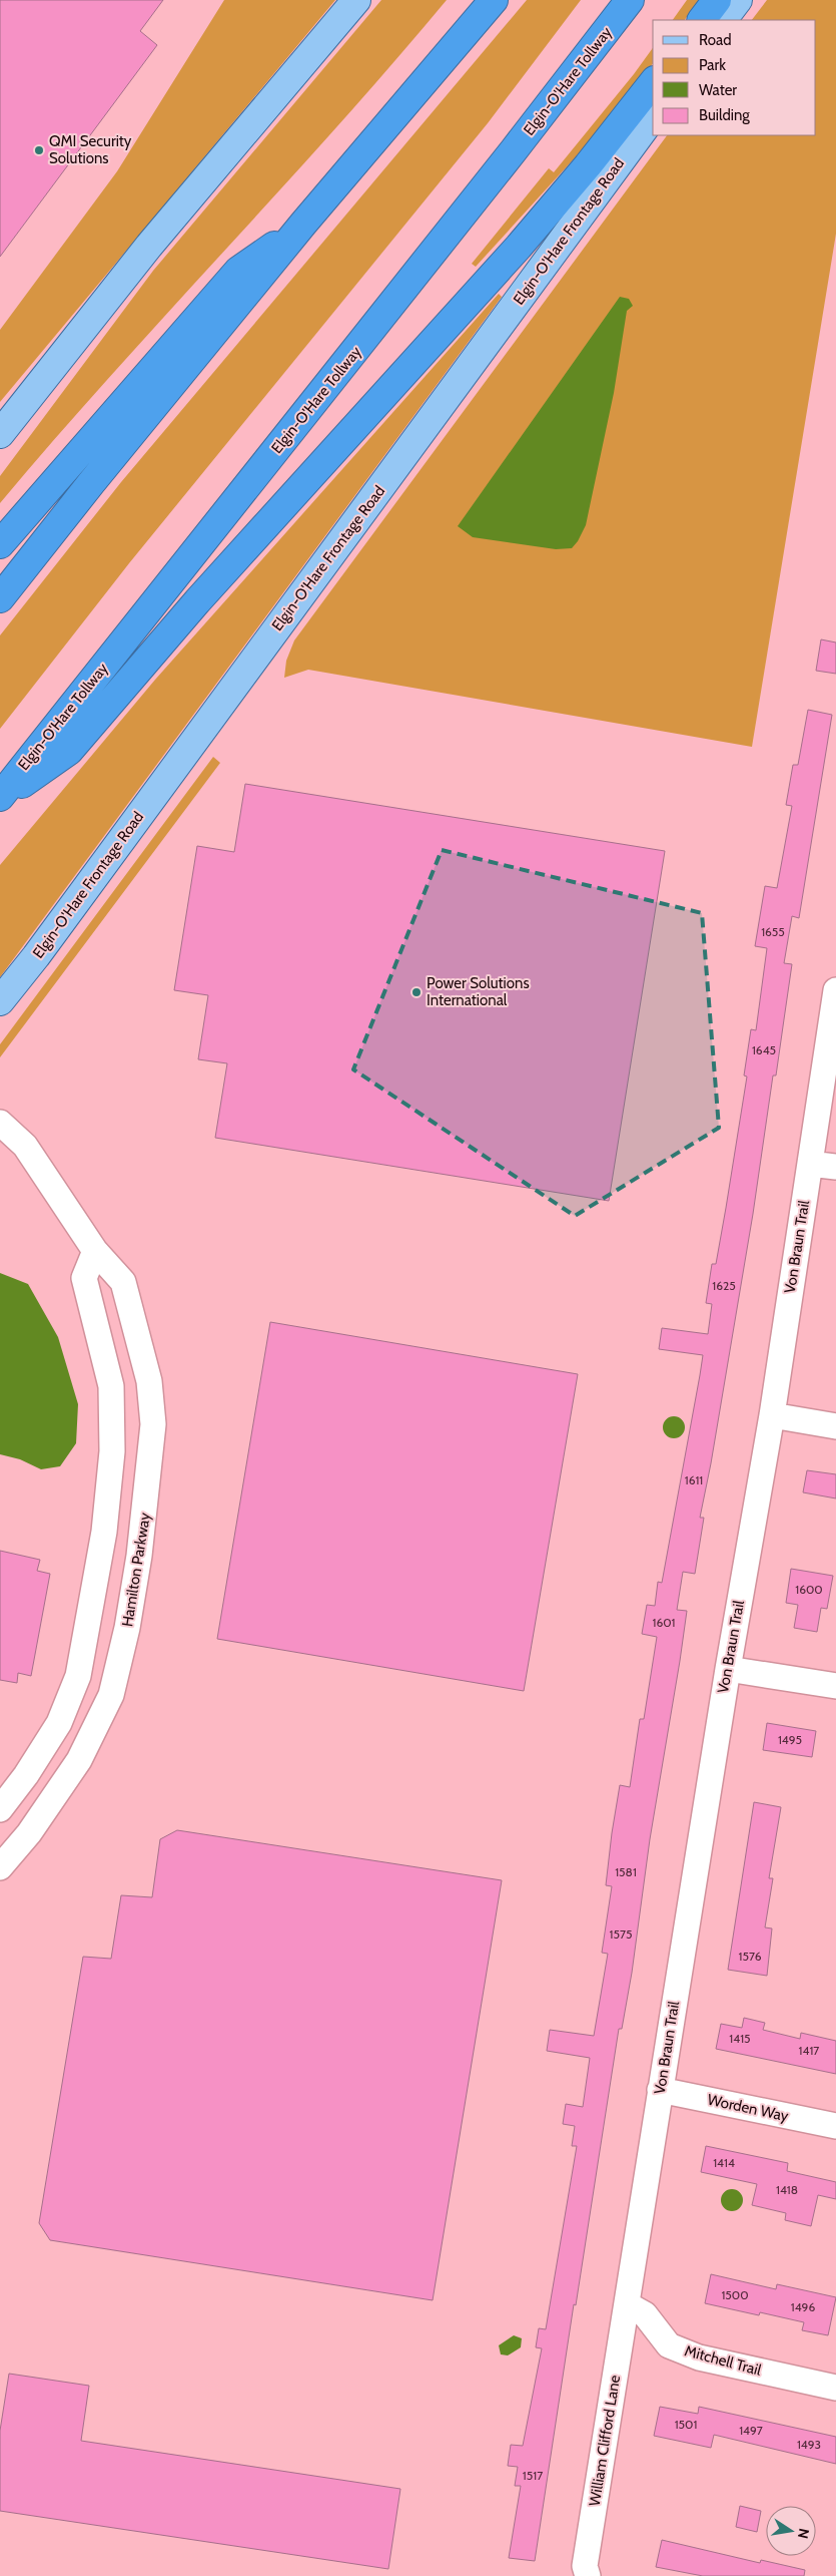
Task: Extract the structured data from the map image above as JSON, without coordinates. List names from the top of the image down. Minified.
{"streets":{"highway":["Elgin-O'Hare Tollway"],"main road":["Elgin-O'Hare Frontage Road"],"street":["Von Braun Trail","Hamilton Parkway","Worden Way","Mitchell Trail","William Clifford Lane"]},"crossings":[["Von Braun Trail","Worden Way"],["Von Braun Trail","Mitchell Trail"],["Von Braun Trail","William Clifford Lane"],["Mitchell Trail","William Clifford Lane"]],"places":["QMI Security Solutions","Power Solutions International"],"house_numbers":["1655","1645","1625","1611","1600","1601","1495","1581","1575","1576","1415","1417","1414","1418","1500","1496","1501","1497","1493","1517"],"legend":["Road","Park","Water","Building"],"north":"right"}
